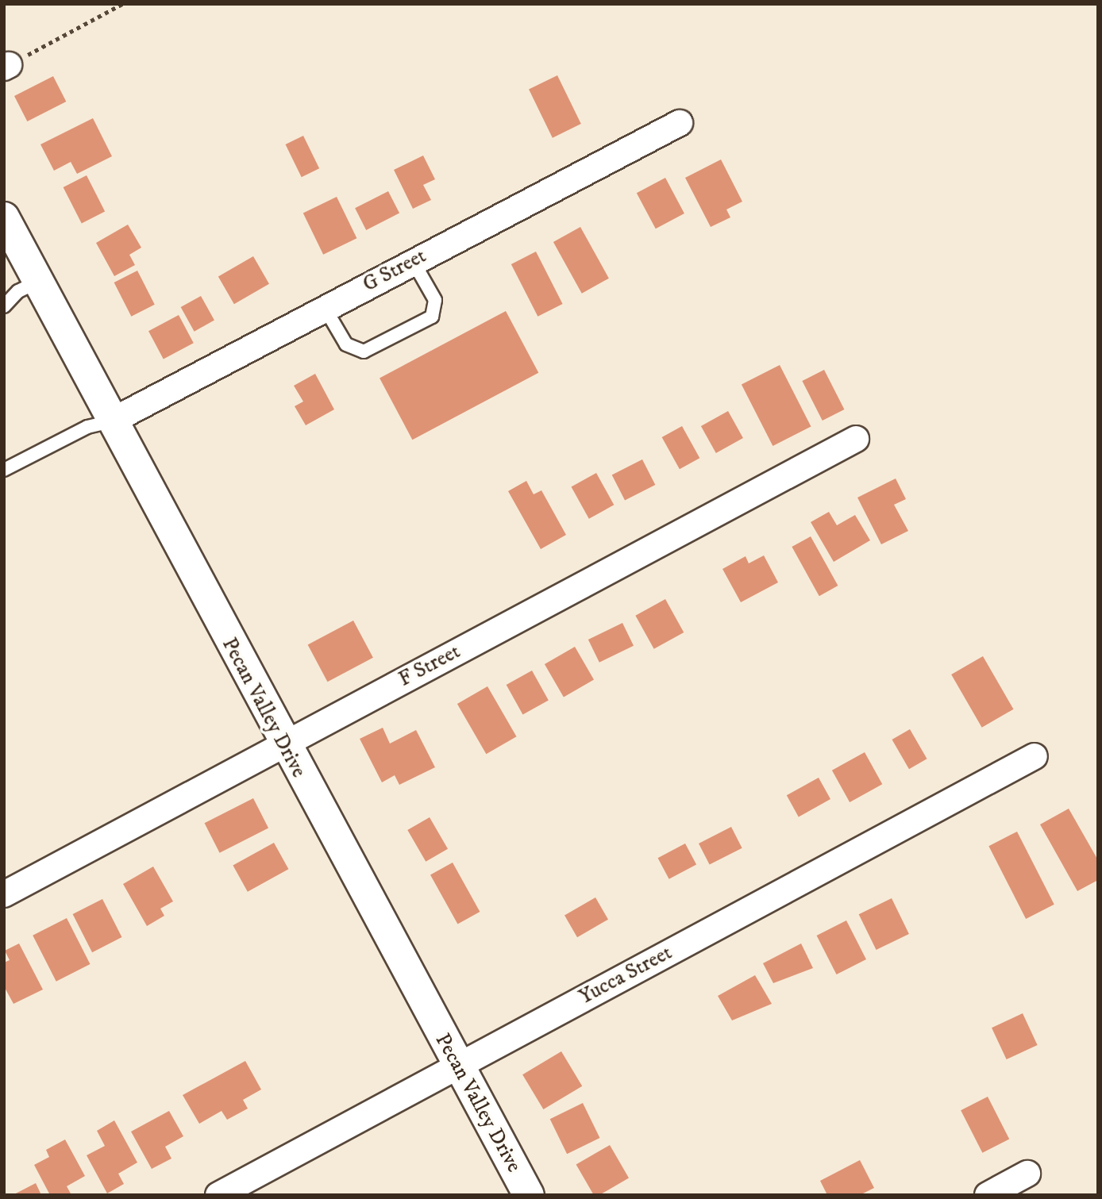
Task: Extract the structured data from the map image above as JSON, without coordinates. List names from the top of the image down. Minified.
{"streets":{"main road":["Pecan Valley Drive"],"street":["G Street","F Street","Yucca Street"]},"crossings":[["G Street","Pecan Valley Drive"],["F Street","Pecan Valley Drive"],["Pecan Valley Drive","Yucca Street"]]}
